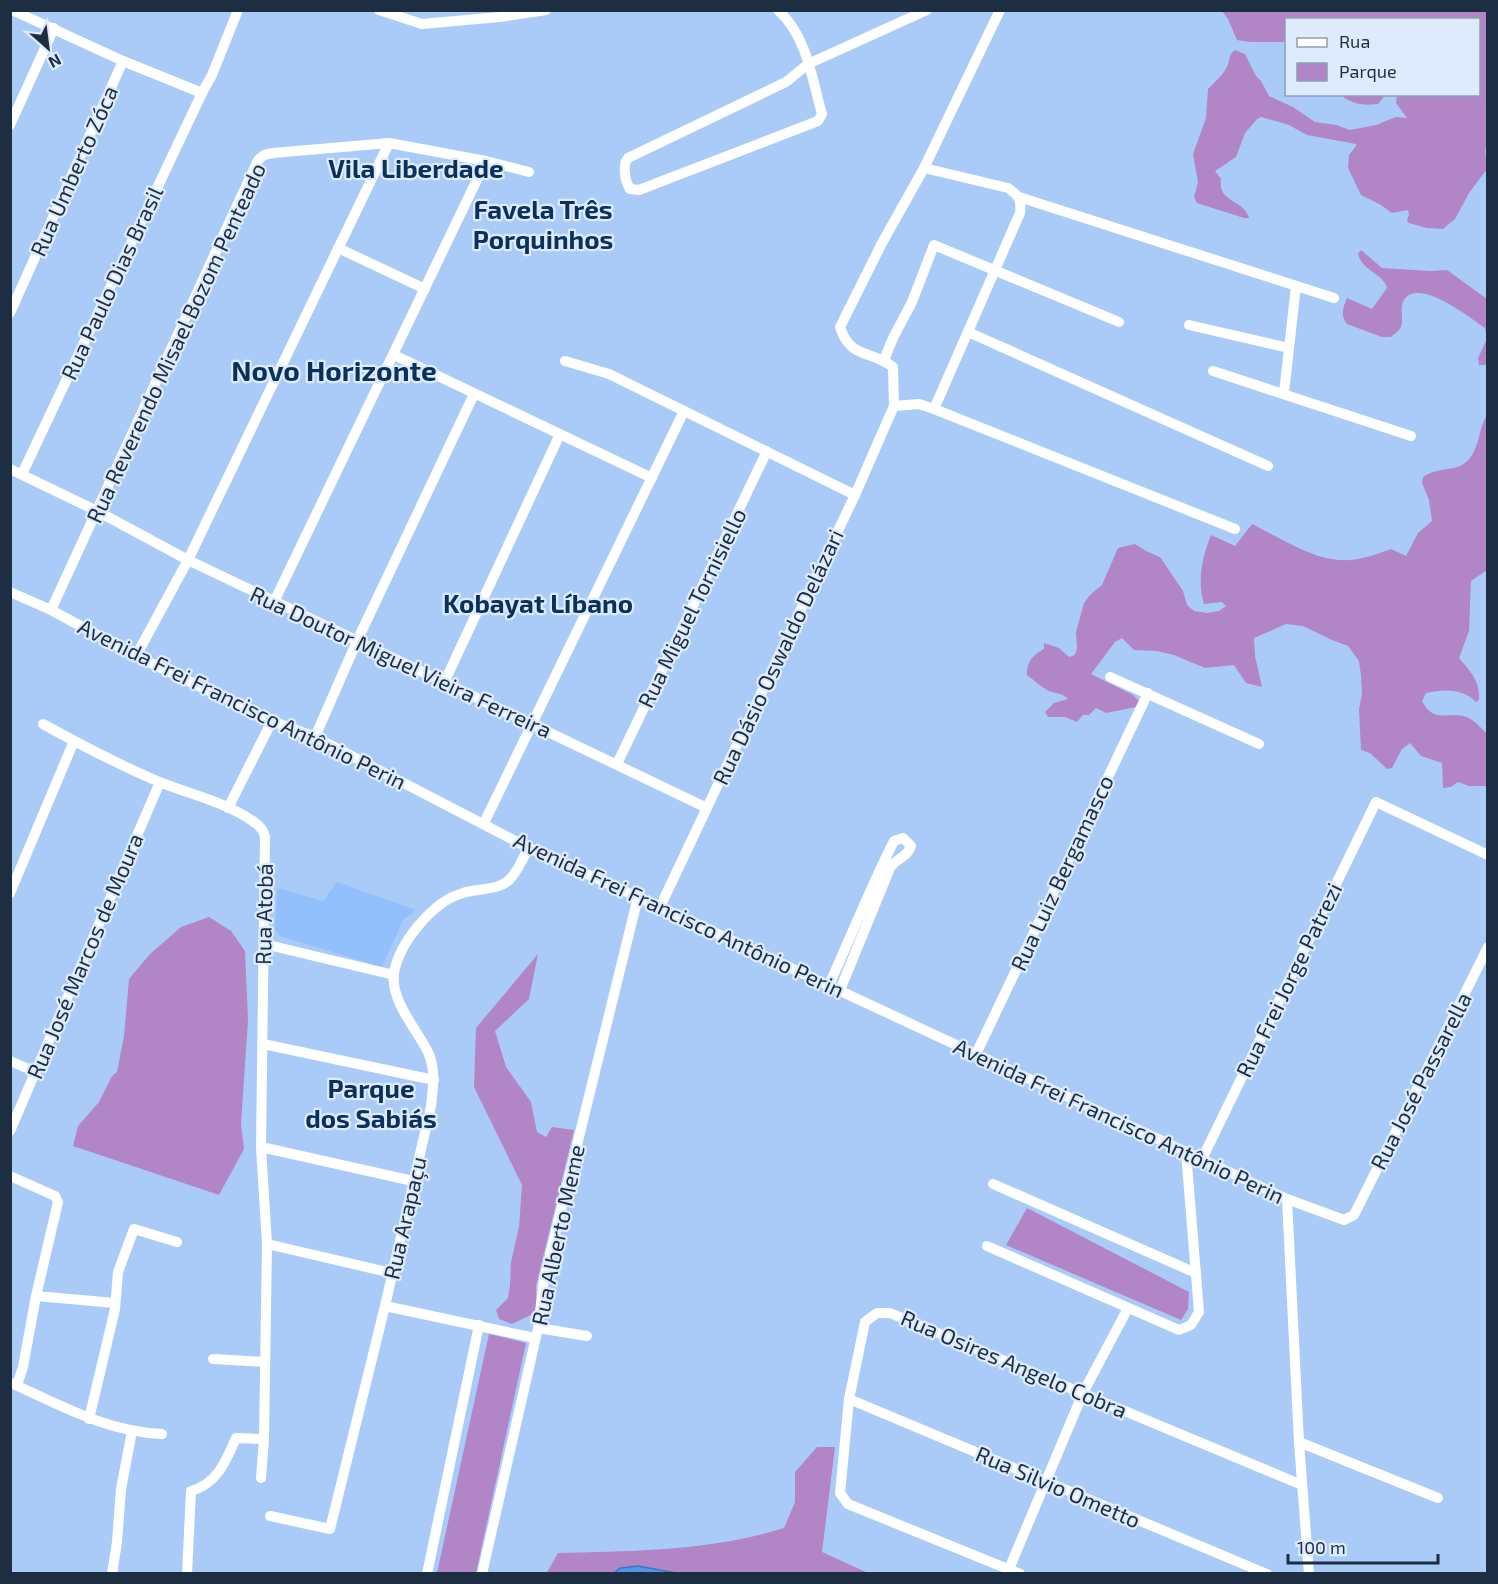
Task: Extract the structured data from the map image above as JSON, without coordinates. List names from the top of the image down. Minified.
{"streets":{"street":["Rua Umberto Zóca","Rua Paulo Dias Brasil","Rua Reverendo Misael Bozom Penteado","Rua Miguel Tornisiello","Rua Dásio Oswaldo Delázari","Rua Doutor Miguel Vieira Ferreira","Avenida Frei Francisco Antônio Perin","Rua Luiz Bergamasco","Rua Atobá","Rua José Marcos de Moura","Rua Frei Jorge Patrezi","Rua José Passarella","Rua Arapaçu","Rua Alberto Meme","Rua Osires Angelo Cobra","Rua Silvio Ometto"]},"crossings":[["Rua Paulo Dias Brasil","Rua Doutor Miguel Vieira Ferreira"],["Rua Reverendo Misael Bozom Penteado","Rua Doutor Miguel Vieira Ferreira"],["Rua Reverendo Misael Bozom Penteado","Avenida Frei Francisco Antônio Perin"],["Rua Miguel Tornisiello","Rua Doutor Miguel Vieira Ferreira"],["Rua Dásio Oswaldo Delázari","Rua Doutor Miguel Vieira Ferreira"],["Rua Dásio Oswaldo Delázari","Avenida Frei Francisco Antônio Perin"],["Avenida Frei Francisco Antônio Perin","Rua Luiz Bergamasco"],["Avenida Frei Francisco Antônio Perin","Rua Frei Jorge Patrezi"],["Avenida Frei Francisco Antônio Perin","Rua José Passarella"],["Avenida Frei Francisco Antônio Perin","Rua Alberto Meme"],["Rua Atobá","Rua José Marcos de Moura"],["Rua Osires Angelo Cobra","Rua Silvio Ometto"]],"districts":["Vila Liberdade","Favela Três Porquinhos","Novo Horizonte","Kobayat Líbano","Parque dos Sabiás"],"legend":["Rua","Parque"],"scale_bar":"100 m","north":"bottom right"}
